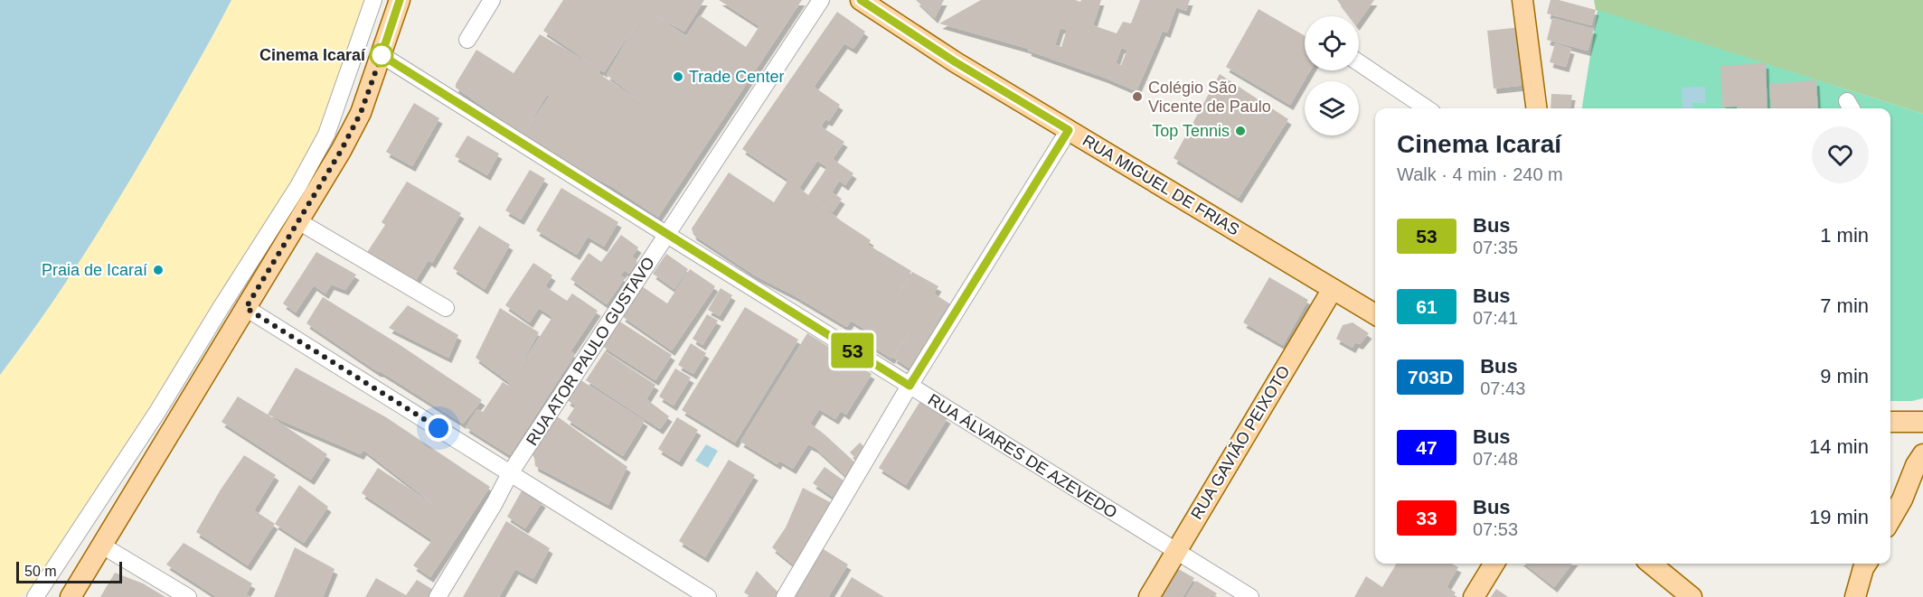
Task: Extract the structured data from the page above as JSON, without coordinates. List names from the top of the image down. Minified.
{"streets":{"main road":["RUA MIGUEL DE FRIAS","RUA GAVIÃO PEIXOTO"],"street":["RUA ATOR PAULO GUSTAVO","RUA ÁLVARES DE AZEVEDO"]},"crossings":[["RUA MIGUEL DE FRIAS","RUA GAVIÃO PEIXOTO"],["RUA ATOR PAULO GUSTAVO","RUA ÁLVARES DE AZEVEDO"],["RUA GAVIÃO PEIXOTO","RUA ÁLVARES DE AZEVEDO"]],"places":["Cinema Icaraí","Trade Center","Colégio São Vicente de Paulo","Top Tennis","Praia de Icaraí"],"lines":["bus line 53"],"scale_bar":"50 m","page":{"on_map":"53","heading":["Cinema Icaraí","Walk · 4 min · 240 m"],"list":[{"mark":"53","name":"Bus","note":"07:35","value":"1 min"},{"mark":"61","name":"Bus","note":"07:41","value":"7 min"},{"mark":"703D","name":"Bus","note":"07:43","value":"9 min"},{"mark":"47","name":"Bus","note":"07:48","value":"14 min"},{"mark":"33","name":"Bus","note":"07:53","value":"19 min"}],"scale":"50 m"}}
